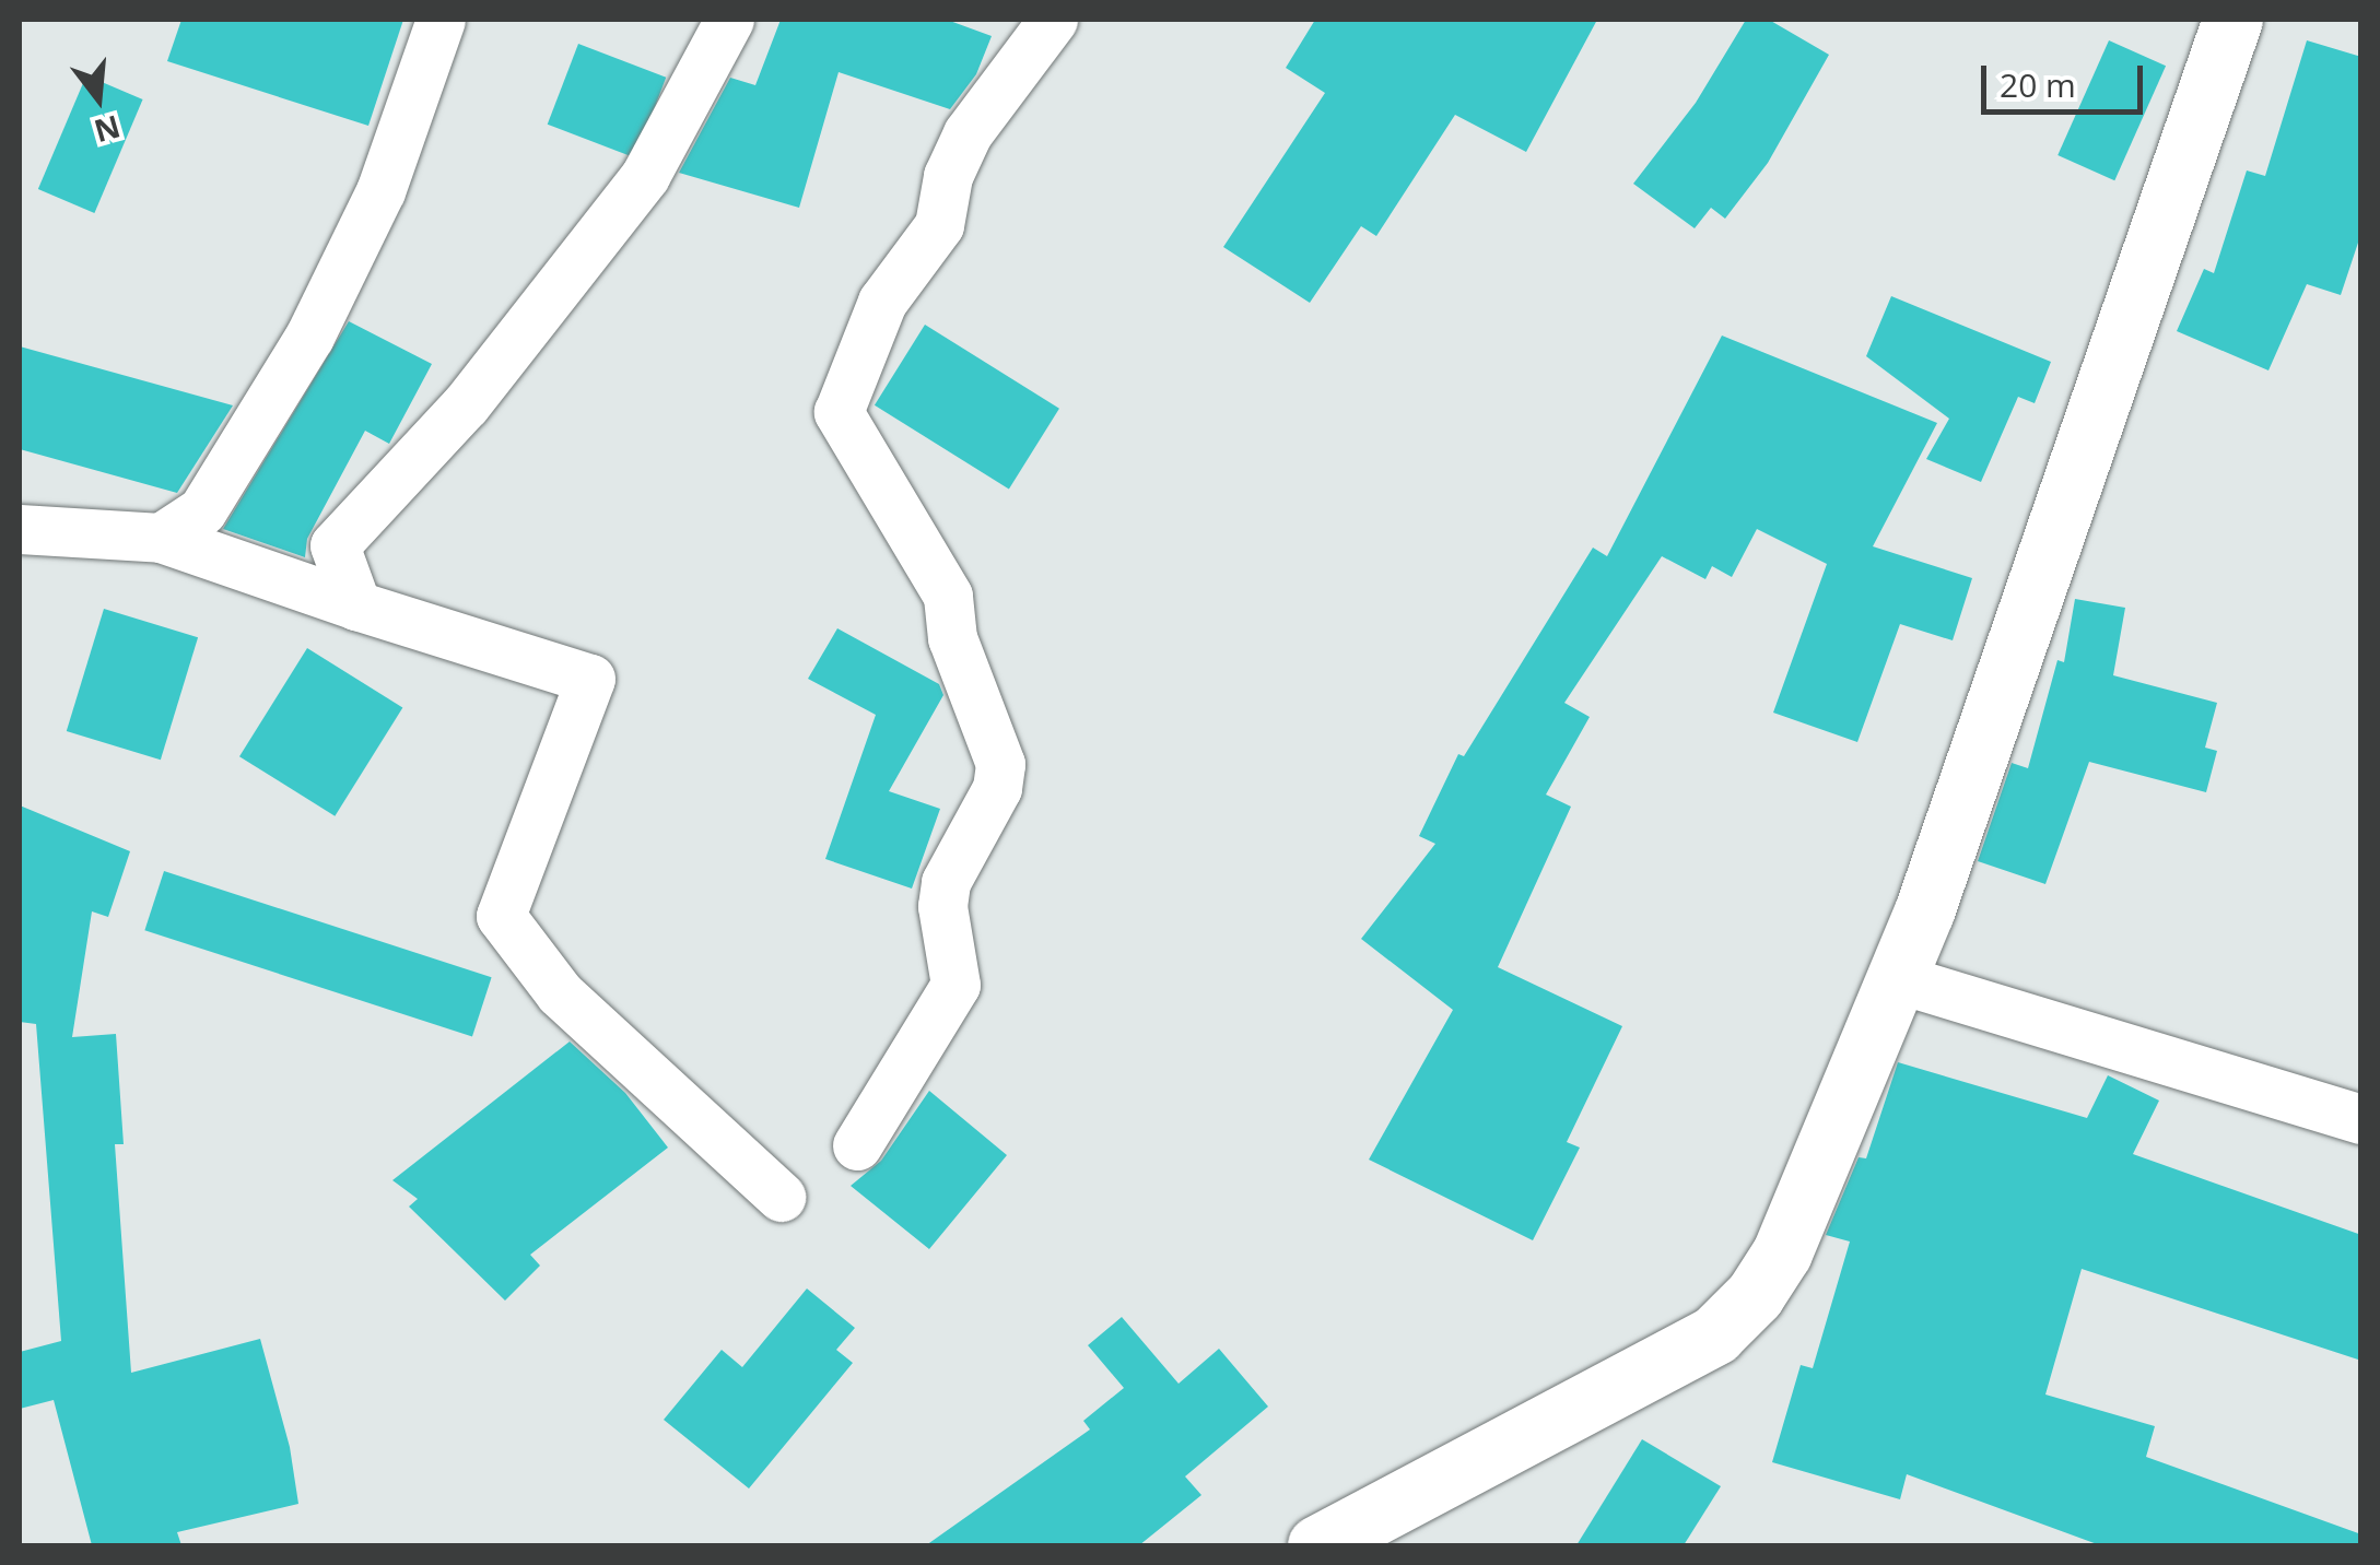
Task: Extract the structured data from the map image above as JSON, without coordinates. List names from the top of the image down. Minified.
{"scale_bar":"20 m","north":"bottom"}
